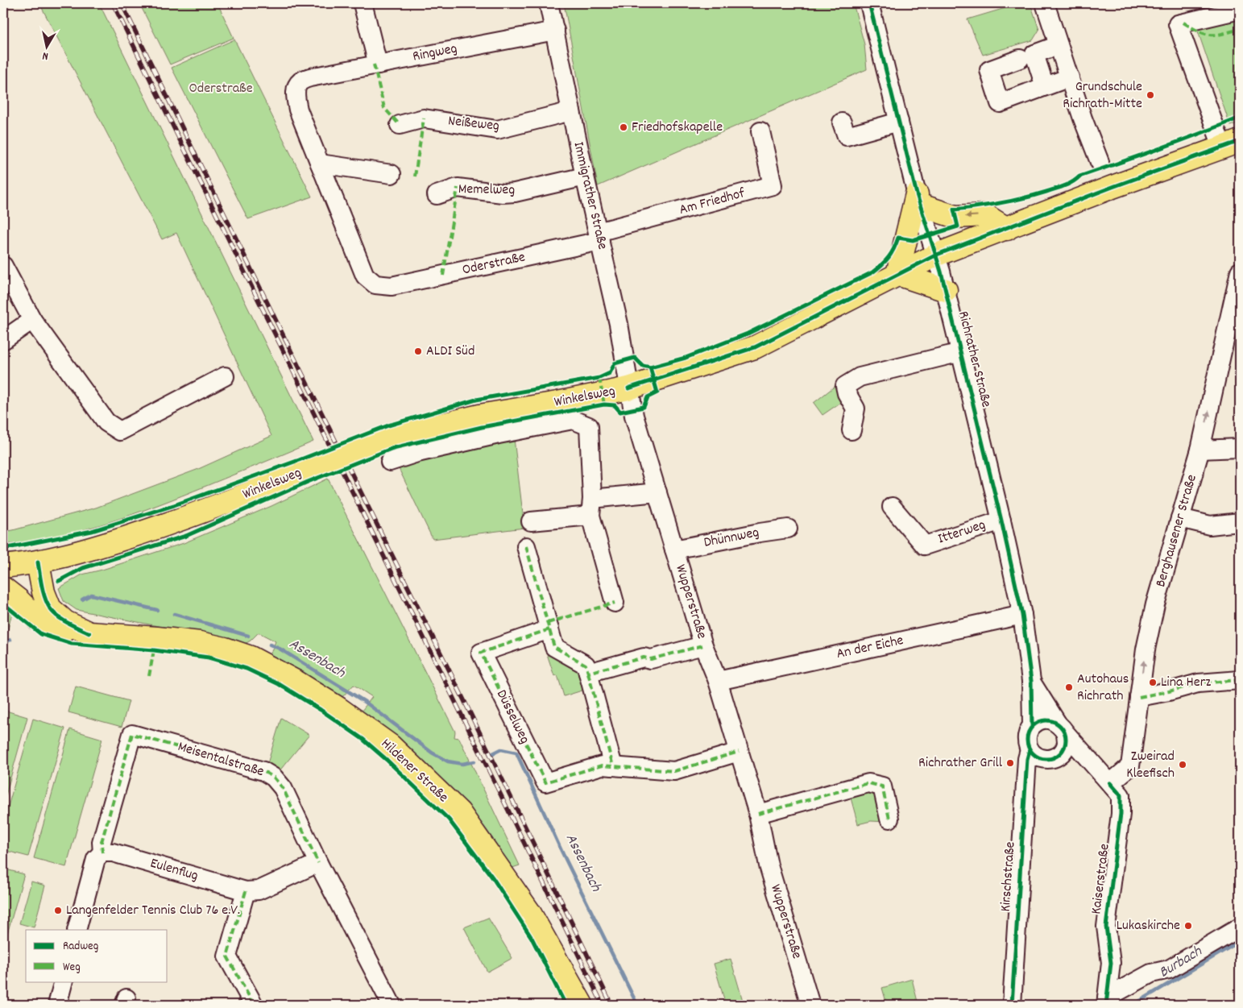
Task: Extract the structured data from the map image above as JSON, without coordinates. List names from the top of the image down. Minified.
{"streets":{"main road":["Winkelsweg","Hildener Straße"],"street":["Ringweg","Neißeweg","Memelweg","Immigrather Straße","Am Friedhof","Oderstraße","Richrather Straße","Berghausener Straße","Itterweg","Dhünnweg","Wupperstraße","An der Eiche","Düsselweg","Meisentalstraße","Eulenflug","Kirschstraße","Kaiserstraße"]},"crossings":[["Ringweg","Immigrather Straße"],["Ringweg","Oderstraße"],["Neißeweg","Immigrather Straße"],["Memelweg","Immigrather Straße"],["Immigrather Straße","Am Friedhof"],["Immigrather Straße","Oderstraße"],["Immigrather Straße","Winkelsweg"],["Immigrather Straße","Wupperstraße"],["Am Friedhof","Oderstraße"],["Richrather Straße","Winkelsweg"],["Richrather Straße","Berghausener Straße"],["Richrather Straße","Itterweg"],["Richrather Straße","An der Eiche"],["Richrather Straße","Kirschstraße"],["Richrather Straße","Kaiserstraße"],["Winkelsweg","Wupperstraße"],["Winkelsweg","Hildener Straße"],["Berghausener Straße","Kaiserstraße"],["Dhünnweg","Wupperstraße"],["Wupperstraße","An der Eiche"],["Wupperstraße","Düsselweg"],["Meisentalstraße","Eulenflug"]],"one_way":["Berghausener Straße"],"water":["Assenbach","Burbach"],"parks":["Oderstraße"],"places":["Grundschule Richrath-Mitte","Friedhofskapelle","ALDI Süd","Lina Herz","Autohaus Richrath","Richrather Grill","Zweirad Kleefisch","Langenfelder Tennis Club 76 e.V.","Lukaskirche"],"legend":["Radweg","Weg"],"north":"bottom"}
